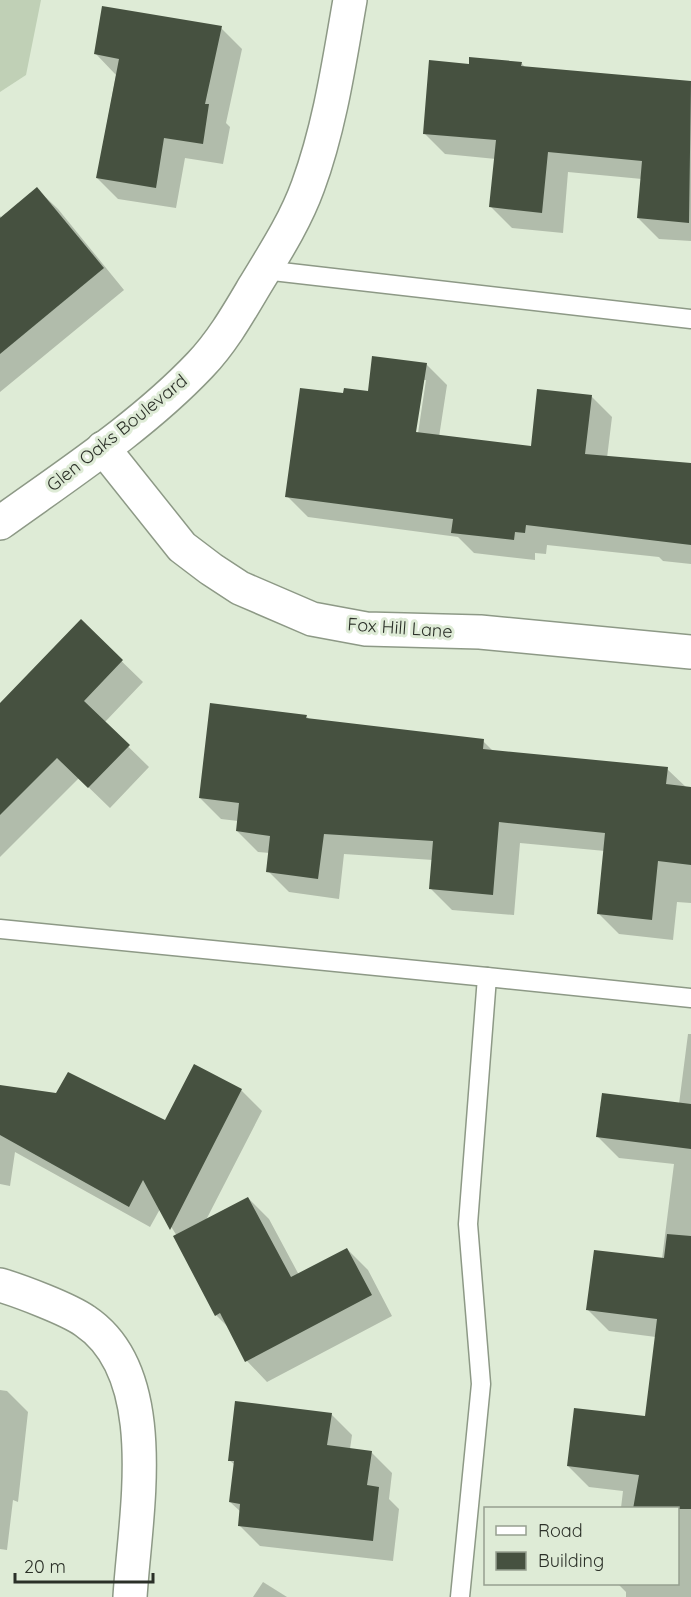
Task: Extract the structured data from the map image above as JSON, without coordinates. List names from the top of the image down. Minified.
{"streets":{"street":["Glen Oaks Boulevard","Fox Hill Lane"]},"crossings":[["Glen Oaks Boulevard","Fox Hill Lane"]],"legend":["Road","Building"],"scale_bar":"20 m"}
